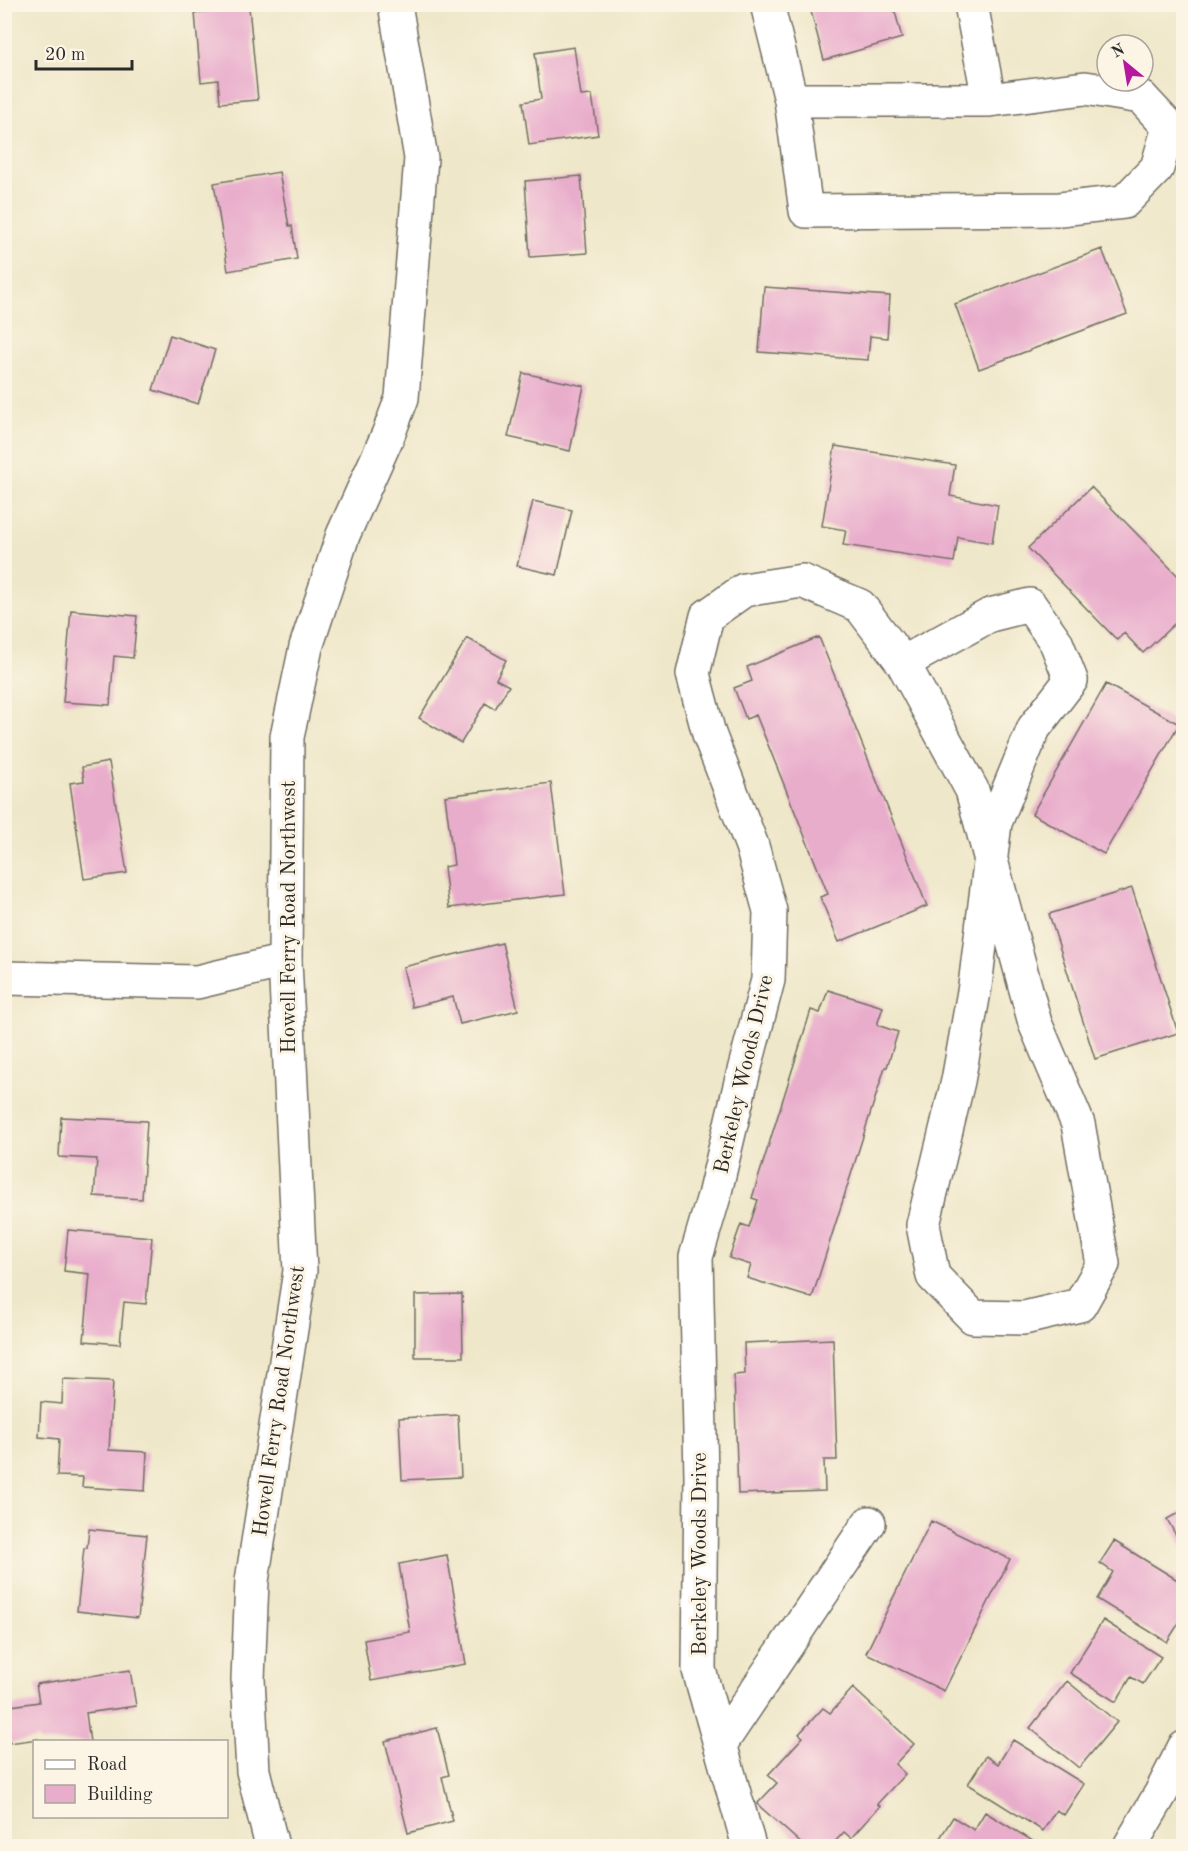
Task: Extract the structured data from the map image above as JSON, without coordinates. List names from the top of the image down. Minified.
{"streets":{"street":["Howell Ferry Road Northwest","Berkeley Woods Drive"]},"legend":["Road","Building"],"scale_bar":"20 m","north":"top left"}
